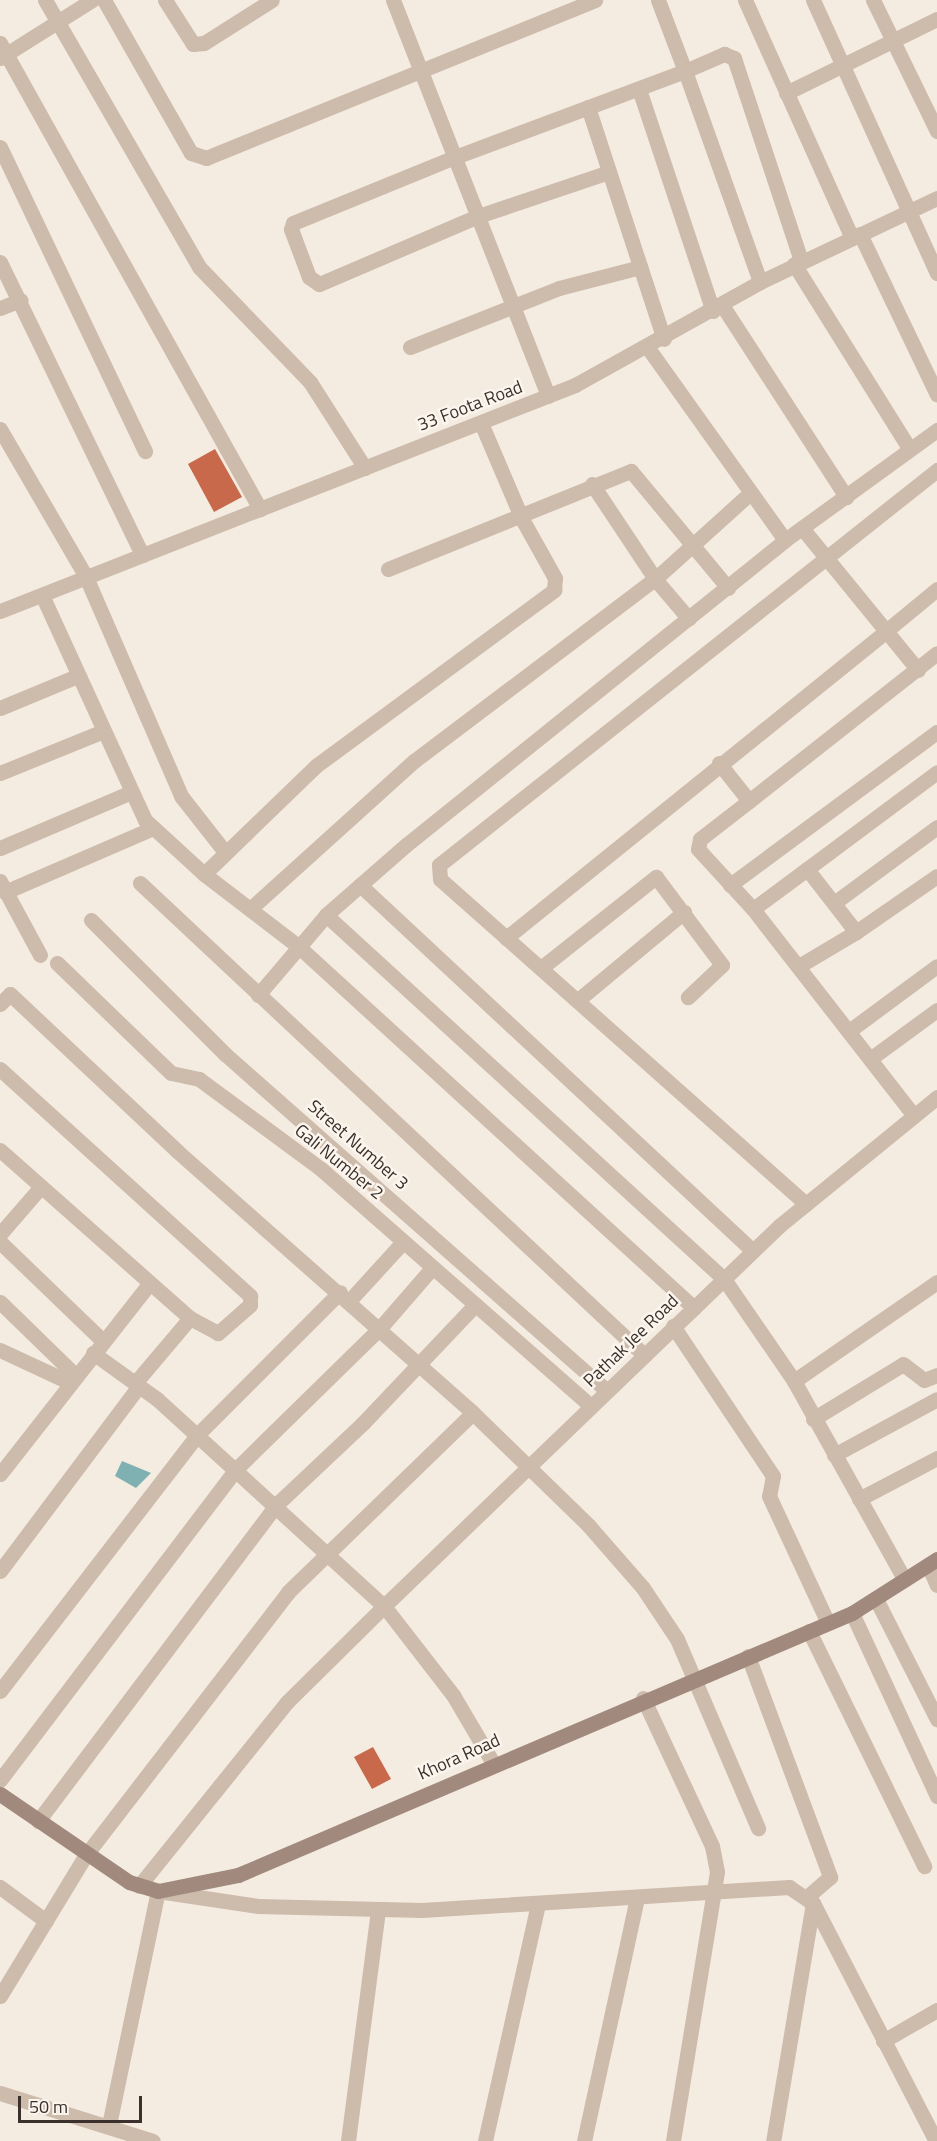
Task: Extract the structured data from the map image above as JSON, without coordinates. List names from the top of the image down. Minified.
{"streets":{"street":["33 Foota Road","Street Number 3","Gali Number 2","Pathak Jee Road","Khora Road"]},"crossings":[["Street Number 3","Pathak Jee Road"],["Gali Number 2","Pathak Jee Road"],["Pathak Jee Road","Khora Road"]],"scale_bar":"50 m"}
